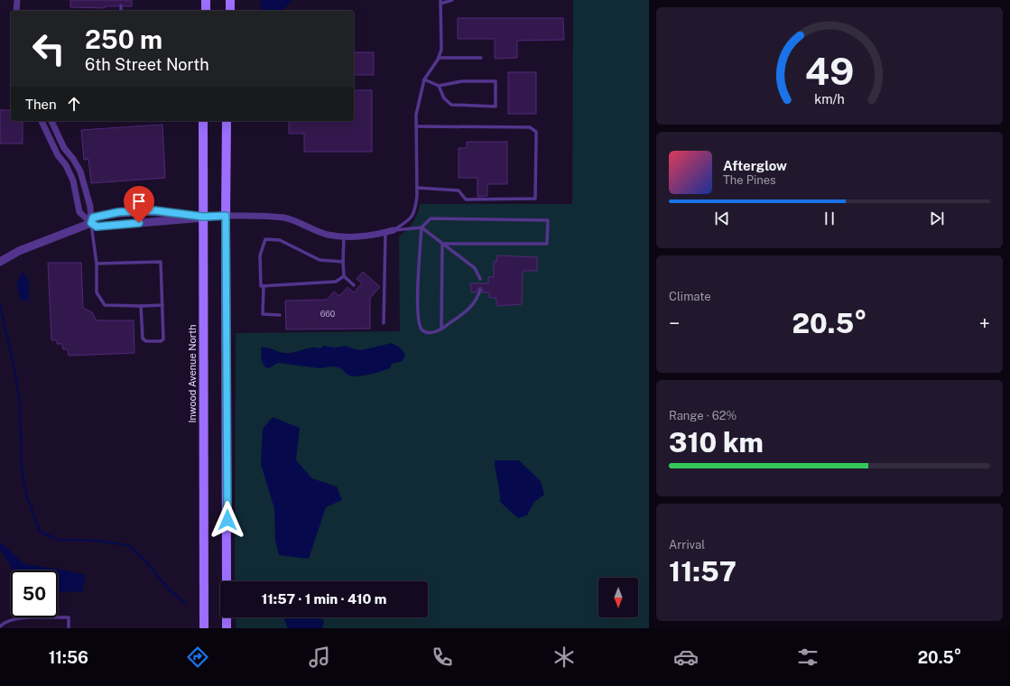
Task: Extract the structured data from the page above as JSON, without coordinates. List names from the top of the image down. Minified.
{"streets":{"main road":["Inwood Avenue North"]},"house_numbers":["660"],"north":"bottom","page":{"turn":["250 m","6th Street North"],"then":"Then","song":["Afterglow","The Pines"],"tile":["Climate",["Range · 62%","310 km"],["Arrival","11:57"]],"heat":["−","20.5°","+"],"limit":"50","trip":"11:57 · 1 min · 410 m","tabs":["11:56","20.5°"],"gauge":["49","km/h"]}}
